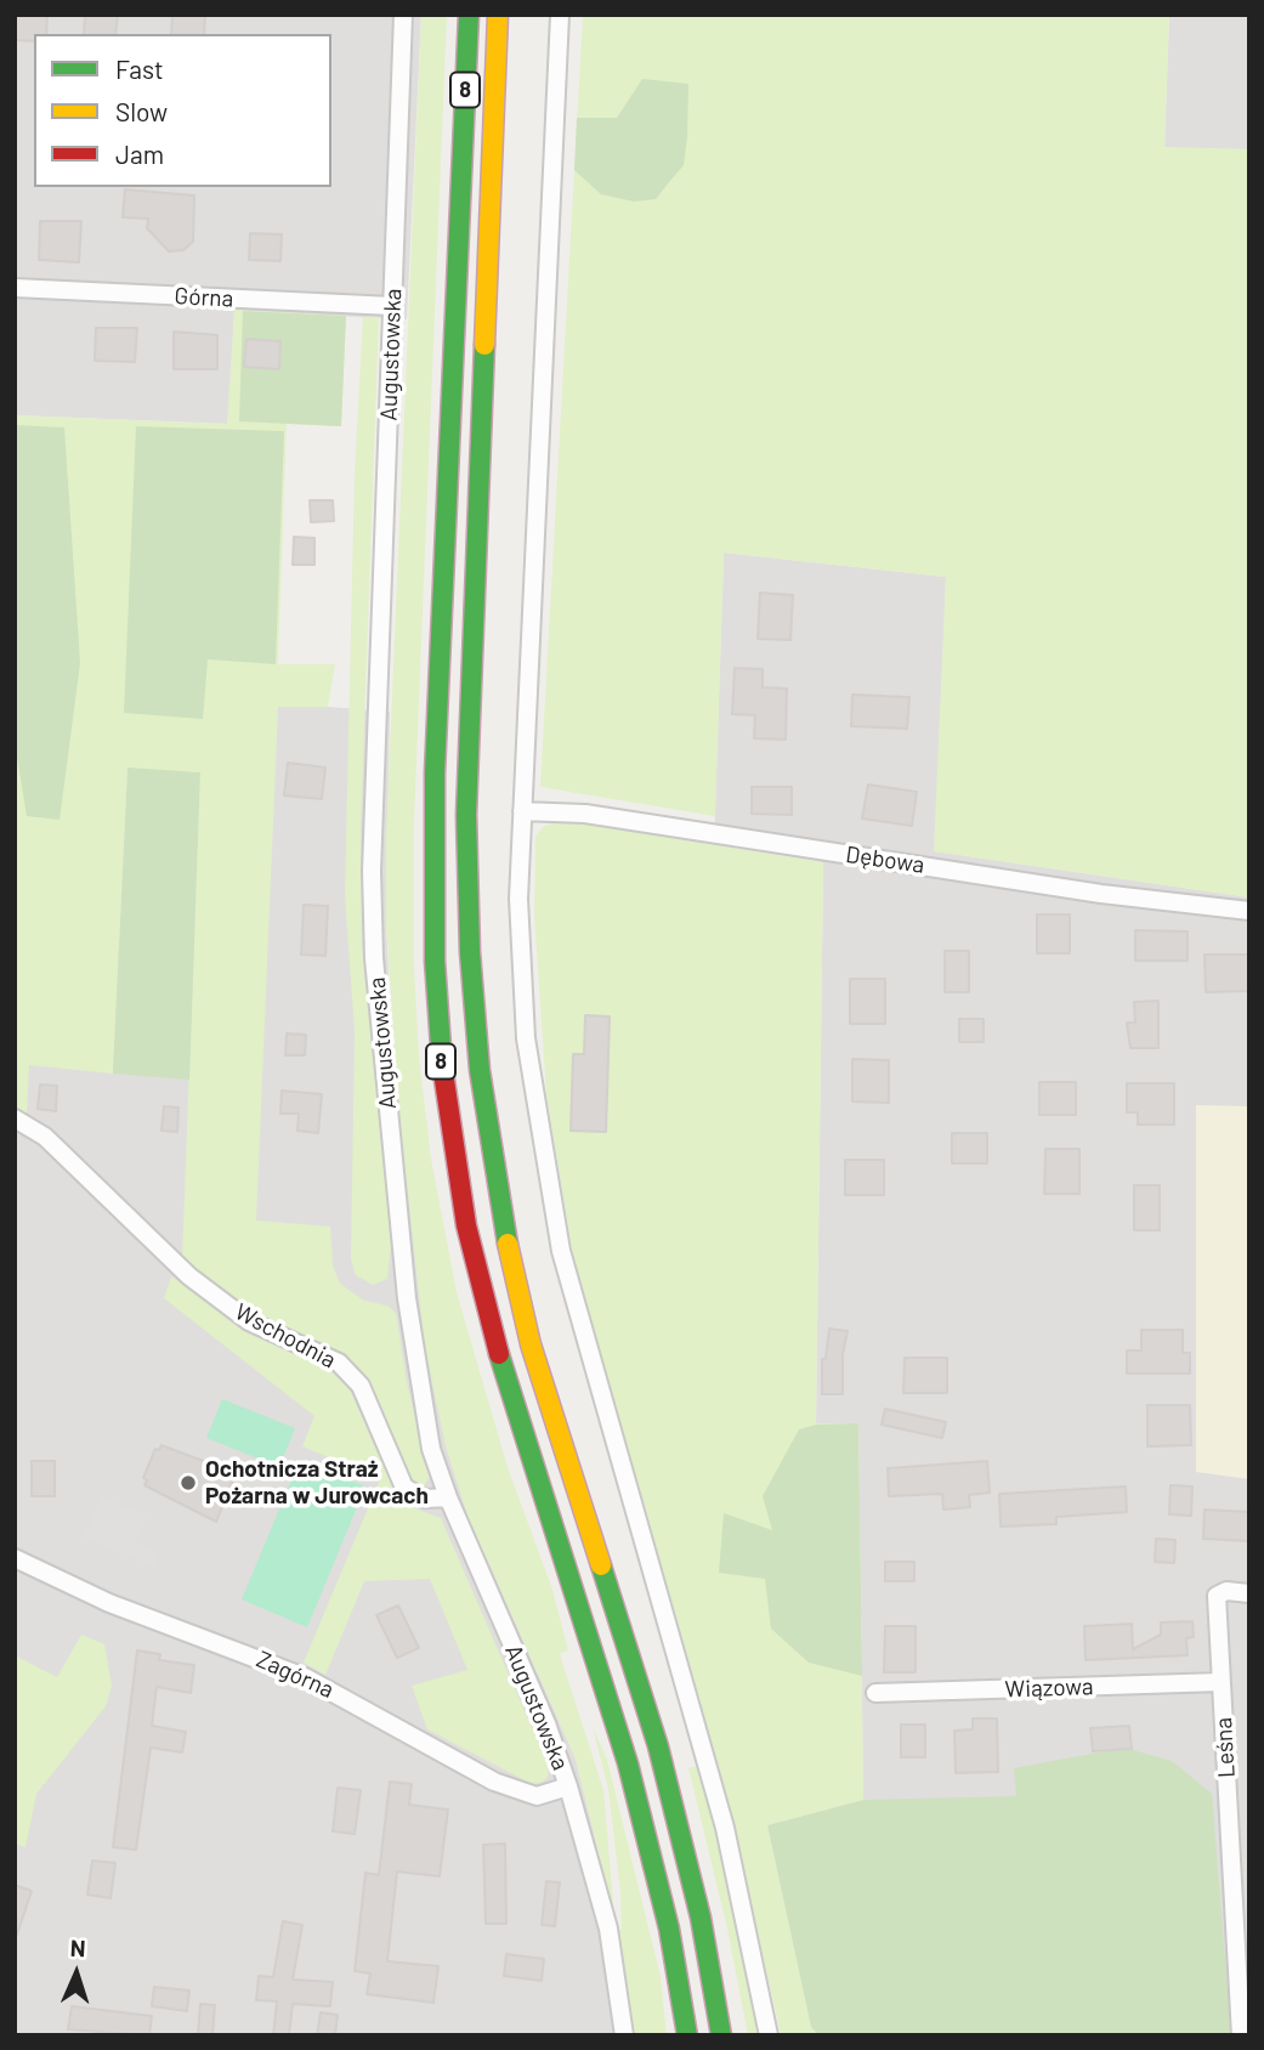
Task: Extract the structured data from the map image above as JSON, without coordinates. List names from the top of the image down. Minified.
{"streets":{"highway":["8"],"street":["Górna","Augustowska","Dębowa","Wschodnia","Zagórna","Wiązowa","Leśna"]},"crossings":[["Górna","Augustowska"],["Augustowska","Wschodnia"],["Augustowska","Zagórna"],["Wiązowa","Leśna"]],"places":["Ochotnicza Straż Pożarna w Jurowcach"],"legend":["Fast","Slow","Jam"],"north":"top"}
